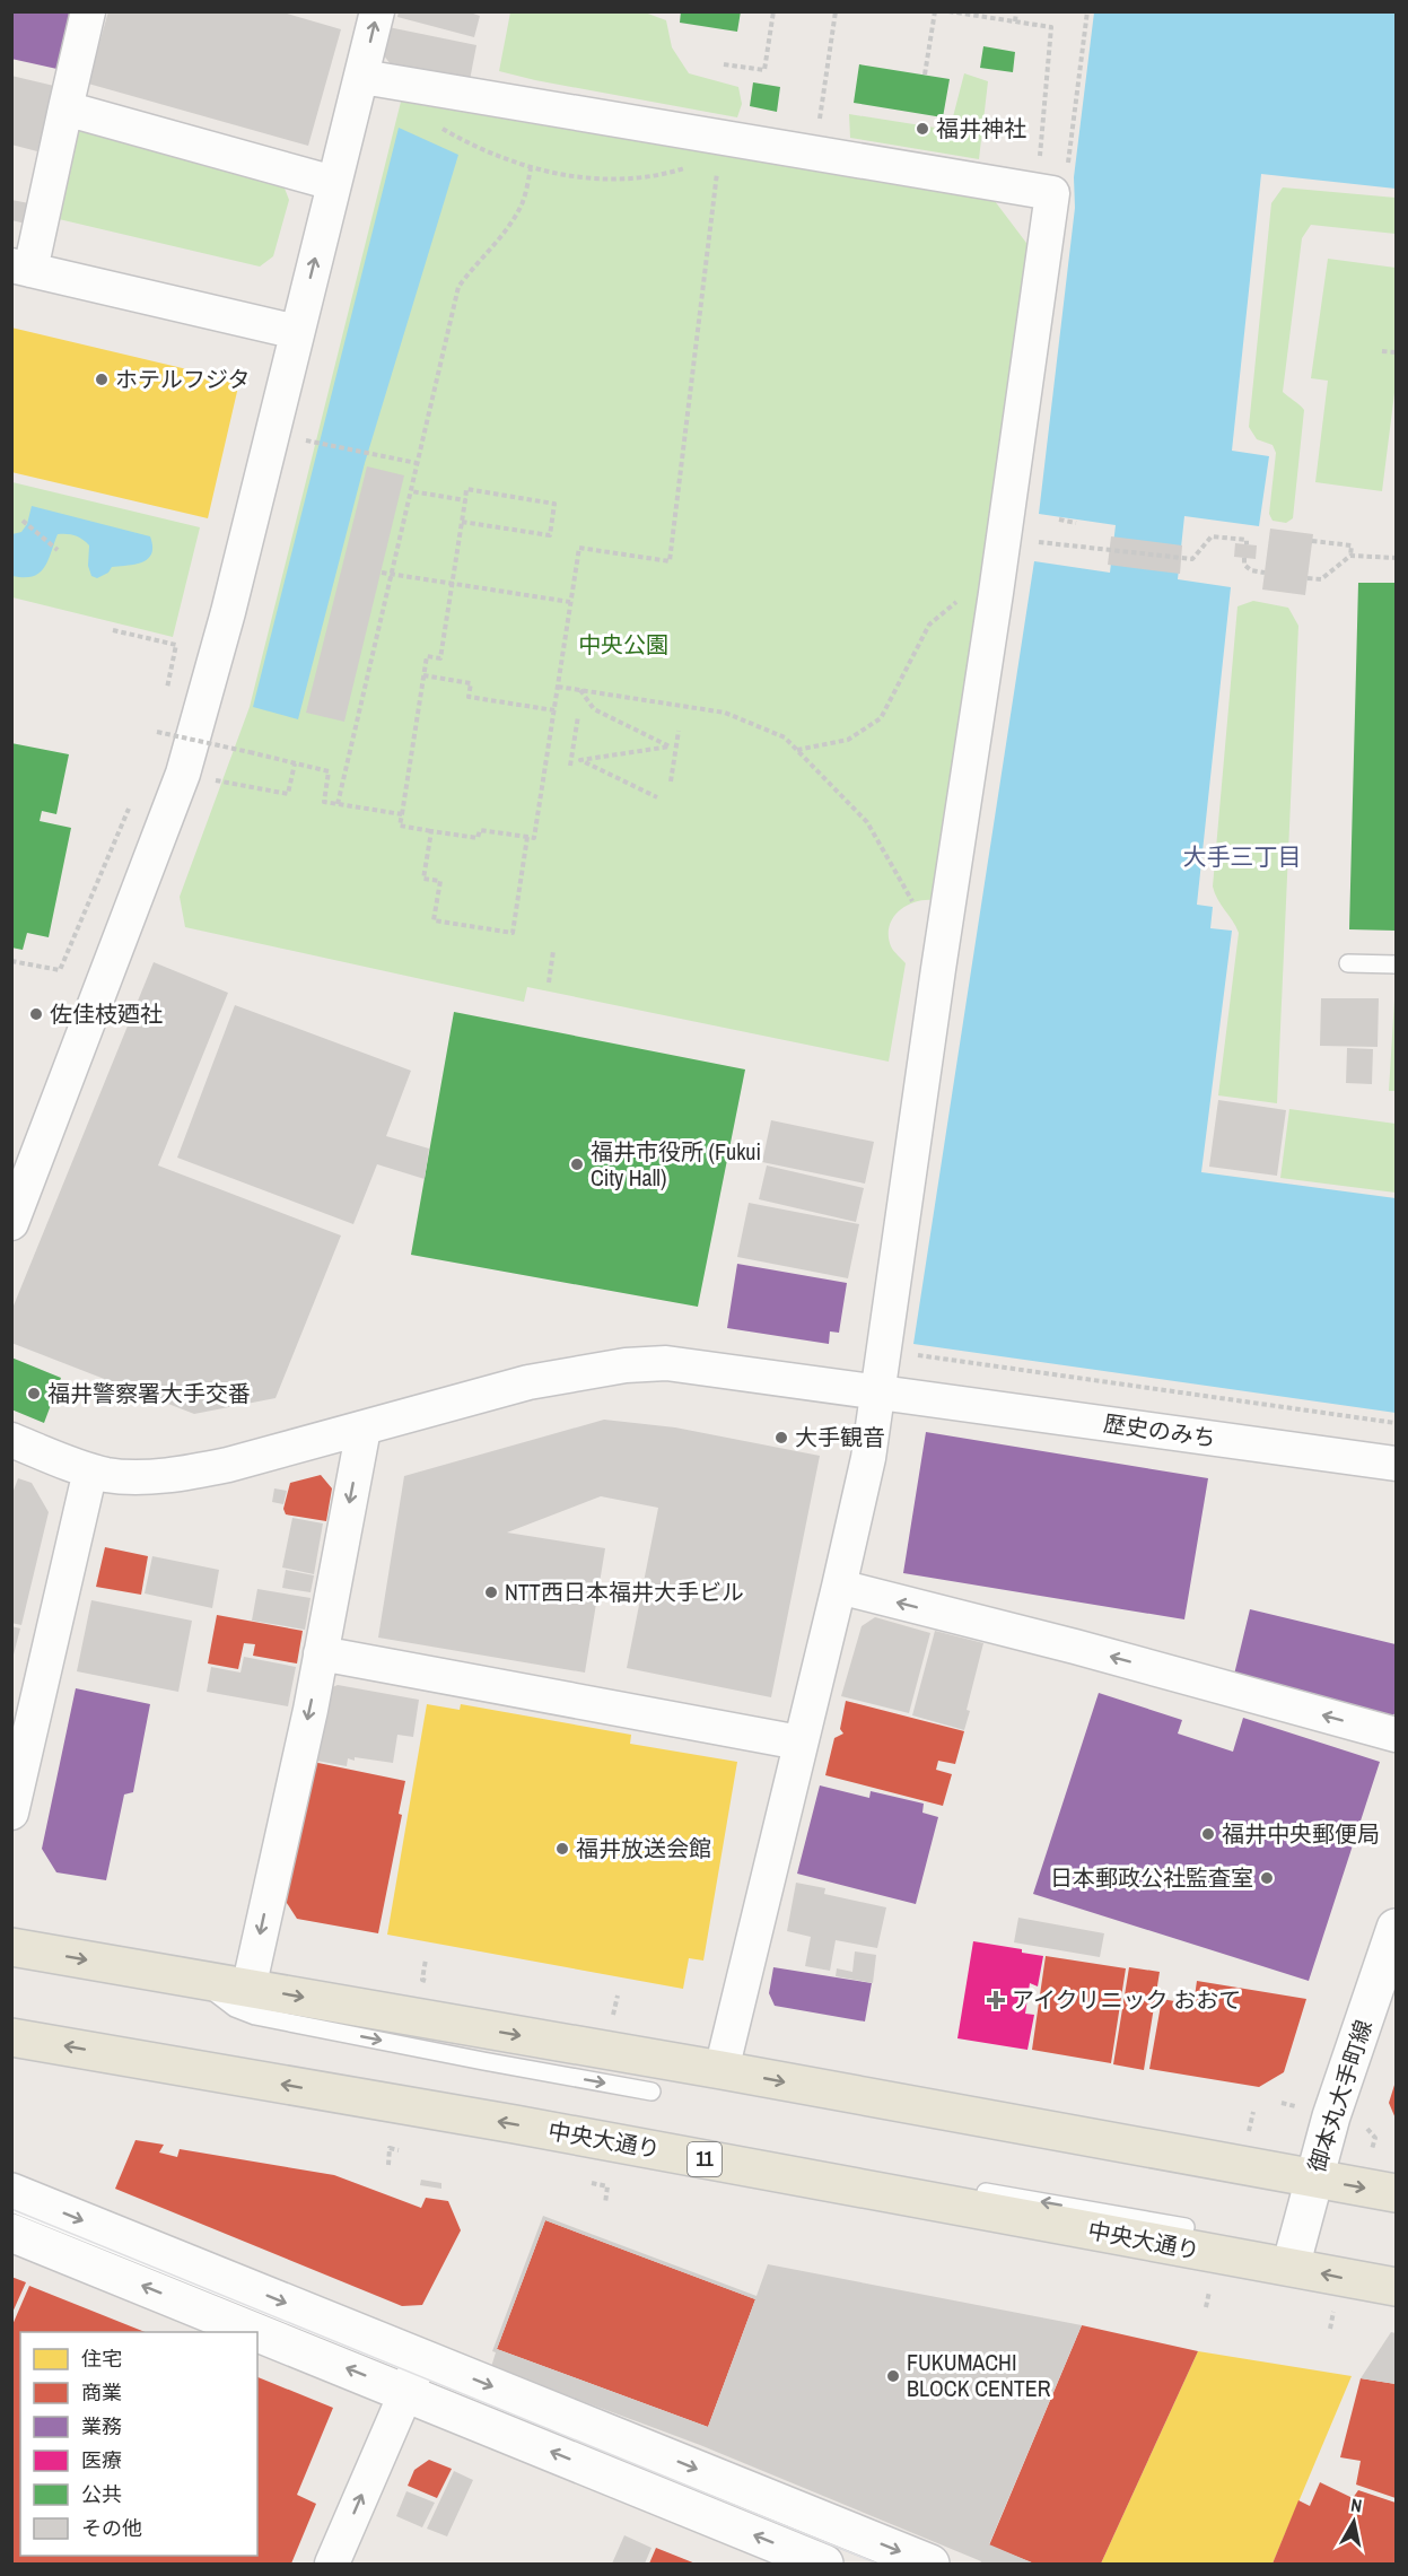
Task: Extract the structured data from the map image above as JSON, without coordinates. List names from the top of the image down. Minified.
{"streets":{"main road":["中央大通り","11"],"street":["歴史のみち","御本丸大手町線"]},"crossings":[["御本丸大手町線","中央大通り"]],"districts":["大手三丁目"],"parks":["中央公園"],"places":{"other":["福井神社","ホテルフジタ","佐佳枝廼社","福井市役所 (Fukui City Hall)","福井警察署大手交番","大手観音","NTT西日本福井大手ビル","福井中央郵便局","福井放送会館","日本郵政公社監査室","FUKUMACHI BLOCK CENTER"],"health":["アイクリニック おおて"]},"legend":["住宅","商業","業務","医療","公共","その他"],"north":"top"}
